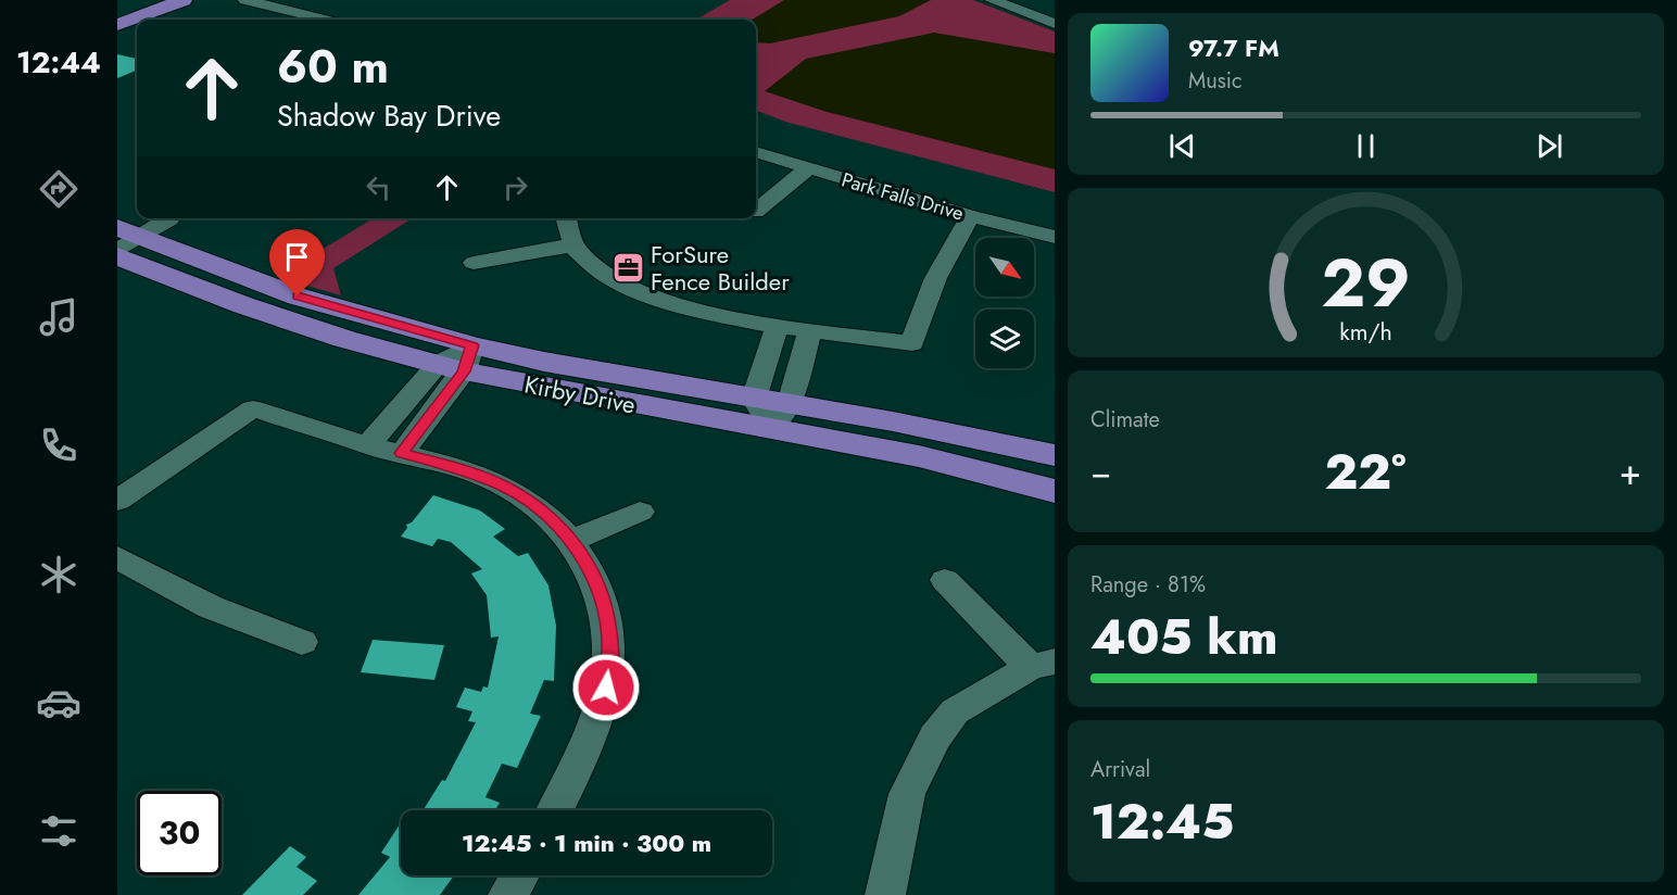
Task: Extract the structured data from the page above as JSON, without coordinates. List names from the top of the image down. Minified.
{"streets":{"main road":["Kirby Drive"],"street":["Park Falls Drive"]},"places":{"office":["ForSure Fence Builder"]},"north":"bottom right","page":{"tabs":"12:44","turn":["60 m","Shadow Bay Drive"],"song":["97.7 FM","Music"],"tile":["Climate",["Range · 81%","405 km"],["Arrival","12:45"]],"heat":["−","22°","+"],"limit":"30","trip":"12:45 · 1 min · 300 m","gauge":["29","km/h"]}}
